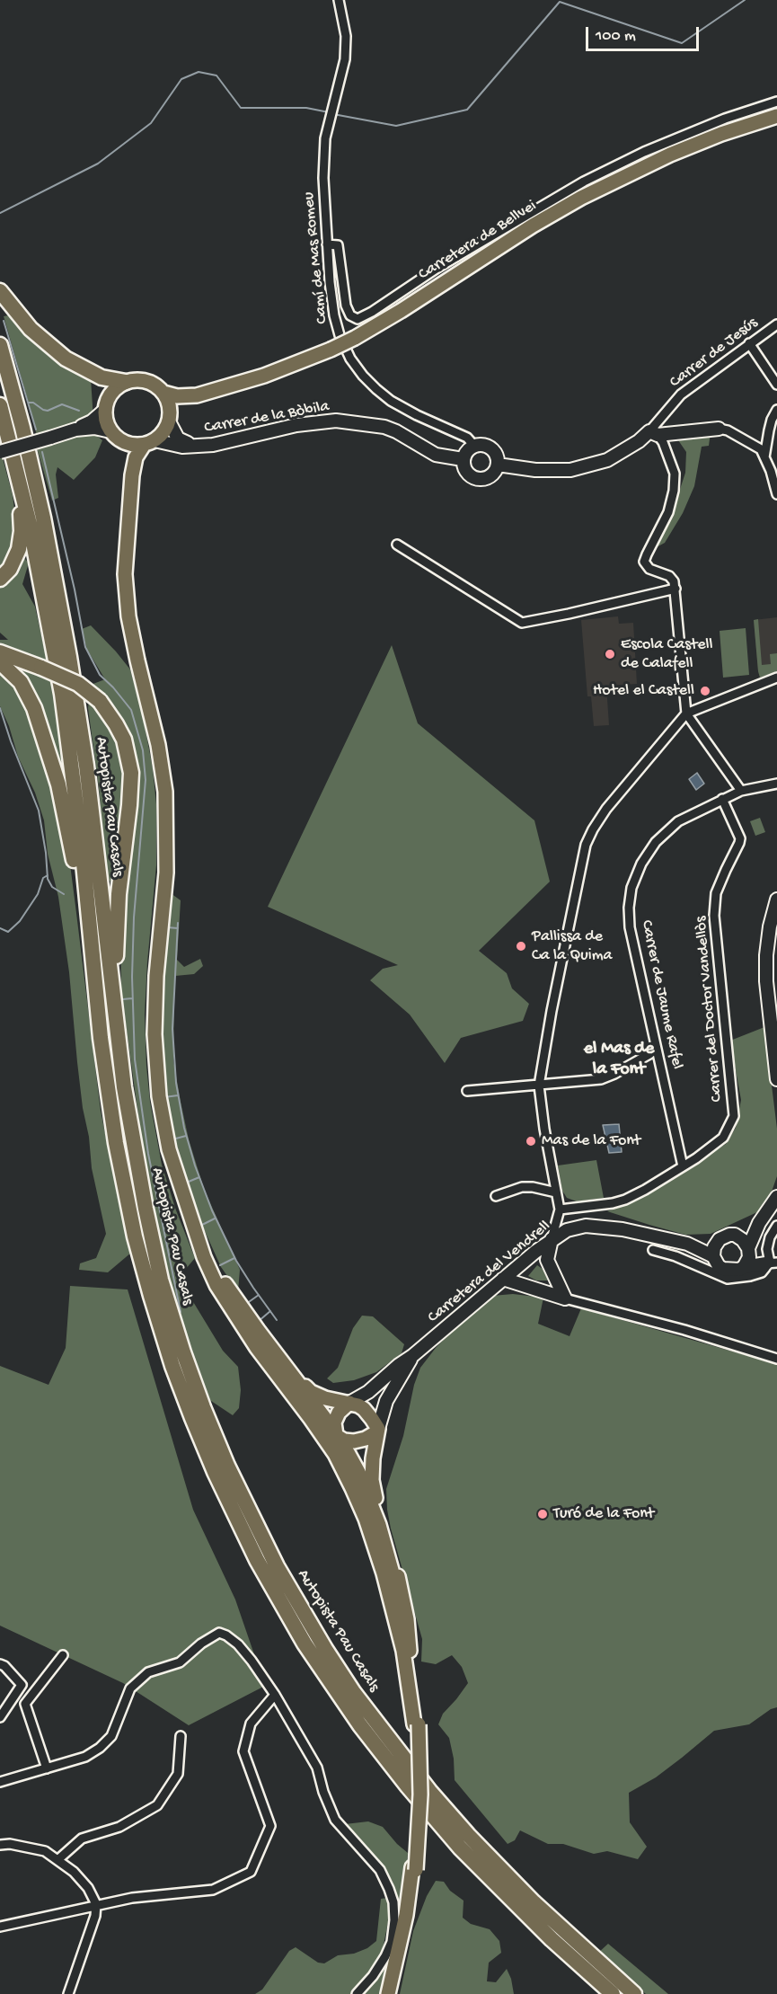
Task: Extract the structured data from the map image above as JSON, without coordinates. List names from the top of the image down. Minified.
{"streets":{"highway":["Autopista Pau Casals"],"main road":["Carretera de Bellvei"],"street":["Camí de Mas Romeu","Carrer de Jesús","Carrer de la Bòbila","Carrer de Jaume Rafel","Carrer del Doctor Vandellòs","Carretera del Vendrell"]},"crossings":[["Carretera de Bellvei","Carrer de la Bòbila"],["Camí de Mas Romeu","Carrer de la Bòbila"],["Carrer de Jaume Rafel","Carrer del Doctor Vandellòs"]],"districts":["el Mas de la Font"],"places":["Escola Castell de Calafell","Hotel el Castell","Pallissa de Ca la Quima","Mas de la Font","Turó de la Font"],"scale_bar":"100 m"}
